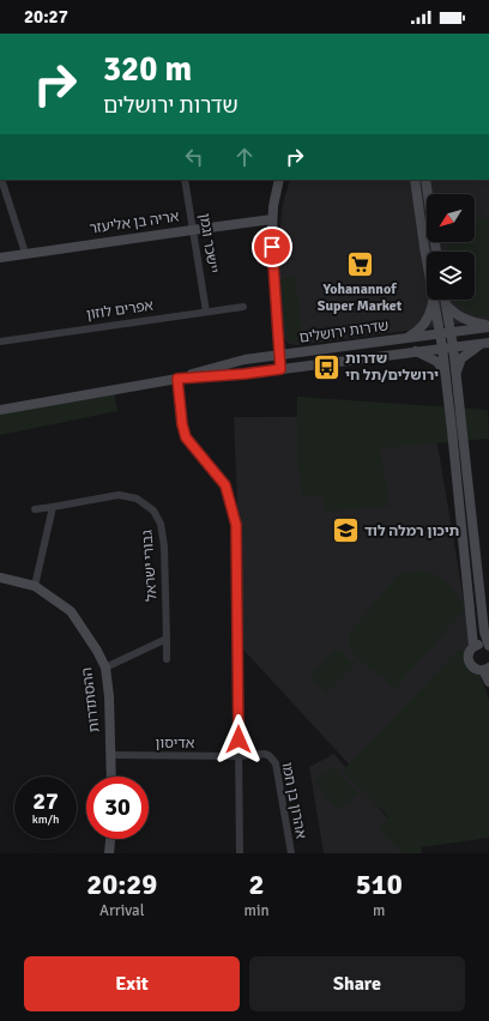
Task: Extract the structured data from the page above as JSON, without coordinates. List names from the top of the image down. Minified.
{"streets":{"street":["אריה בן אליעזר","יישכר וגמן","אפרים לוזון","שדרות ירושלים","גבורי ישראל","ההסתדרות","אדיסון","אהרון בן חמו"]},"crossings":[["אריה בן אליעזר","יישכר וגמן"],["יישכר וגמן","אפרים לוזון"],["ההסתדרות","אדיסון"],["אדיסון","אהרון בן חמו"]],"places":{"supermarket":["Yohanannof Super Market"],"bus stop":["שדרות ירושלים/תל חי"],"school or university":["תיכון רמלה לוד"]},"north":"bottom left","page":{"status":"20:27","turn":["320 m","שדרות ירושלים"],"speed":"27 km/h","limit":"30","eta":["20:29","Arrival","2","min","510","m"],"buttons":["Exit","Share"]}}
